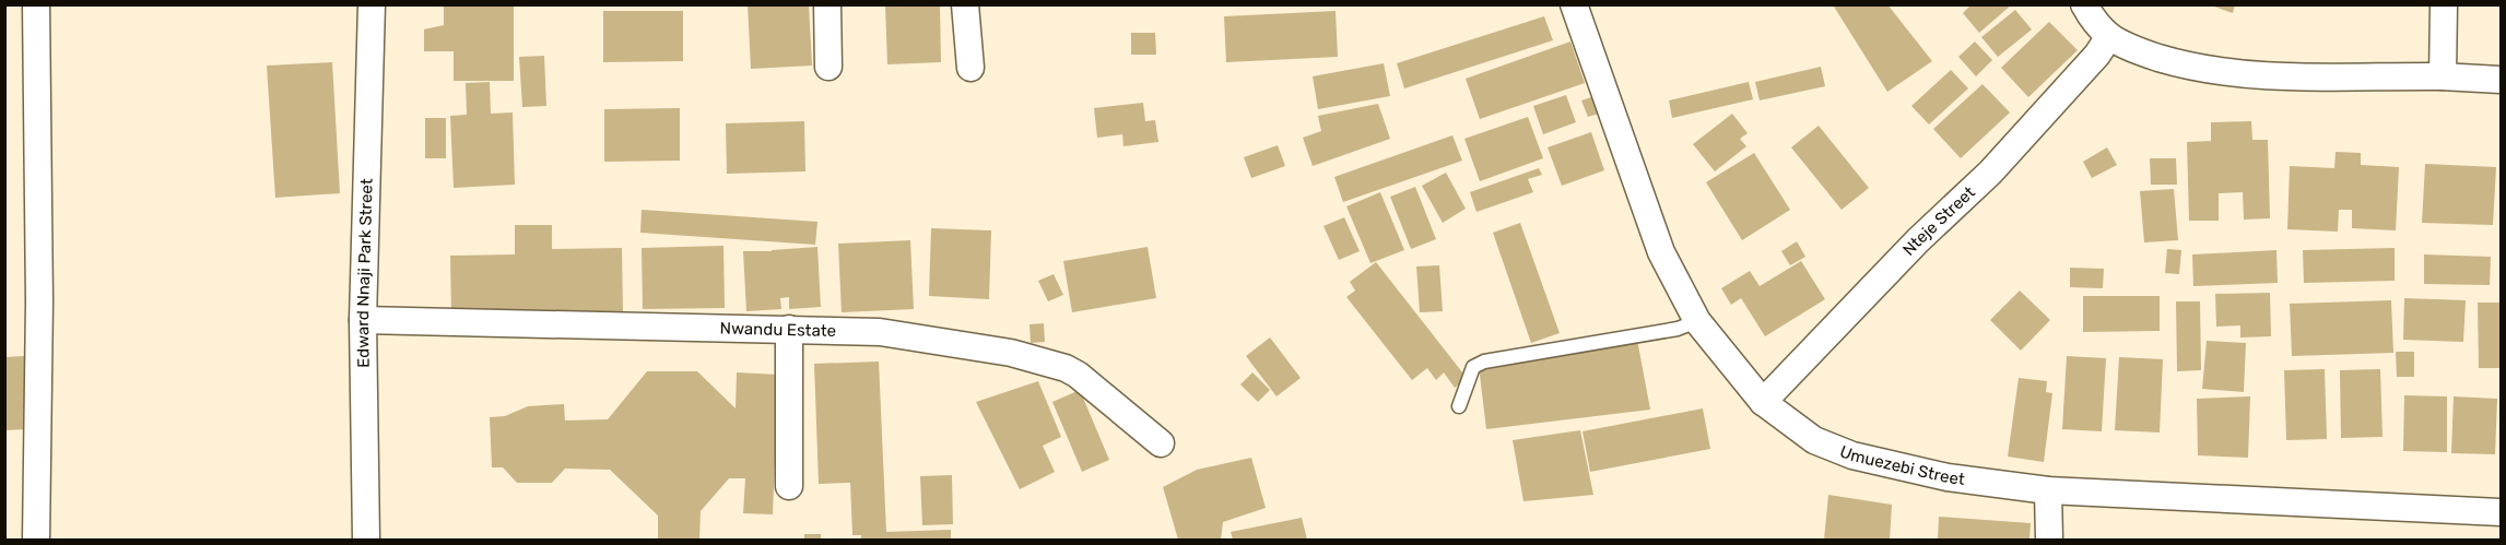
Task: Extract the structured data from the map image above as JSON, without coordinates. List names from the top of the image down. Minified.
{"streets":{"street":["Nteje Street","Edward Nnaji Park Street","Nwandu Estate","Umuezebi Street"]},"crossings":[["Nteje Street","Umuezebi Street"],["Edward Nnaji Park Street","Nwandu Estate"]]}
